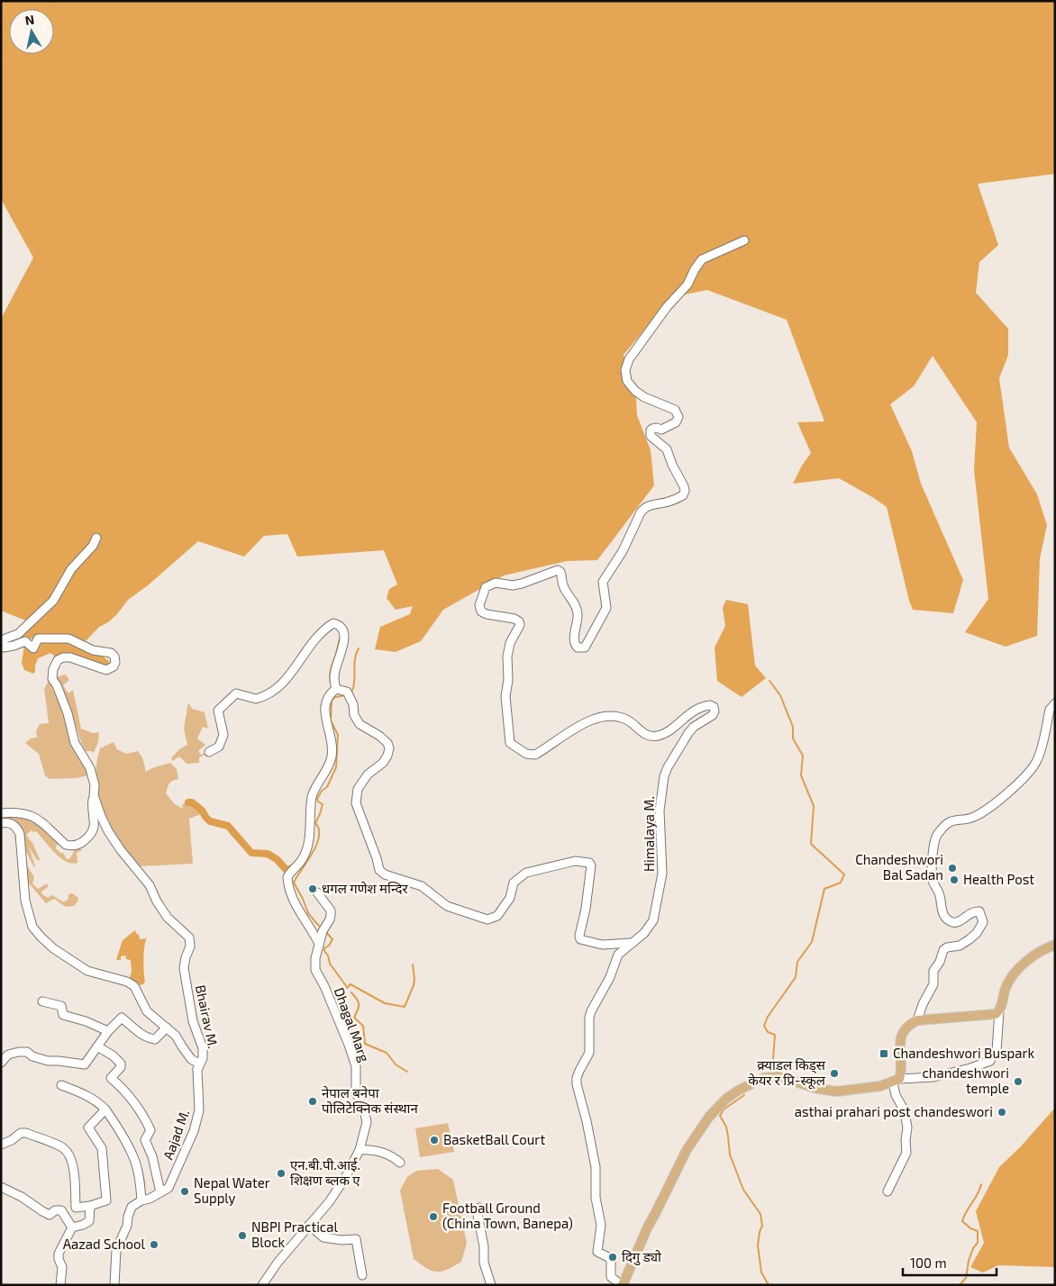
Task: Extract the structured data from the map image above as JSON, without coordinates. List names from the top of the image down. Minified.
{"streets":{"street":["Himalaya M.","Bhairav M.","Dhagal Marg","Aajad M."]},"crossings":[["Bhairav M.","Aajad M."]],"places":{"other":["Chandeshwori Bal Sadan","Health Post","धगल गणेश मन्दिर","क्र्याडल किड्स केयर र प्रि-स्कूल","chandeshwori temple","नेपाल बनेपा पोलिटेक्निक संस्थान","asthai prahari post chandeswori","BasketBall Court","एन.बी.पी.आई. शिक्षण ब्लक ए","Nepal Water Supply","Football Ground (China Town, Banepa)","NBPI Practical Block","Aazad School","दिगु ड्यो"],"transit":["Chandeshwori Buspark"]},"scale_bar":"100 m","north":"top"}
